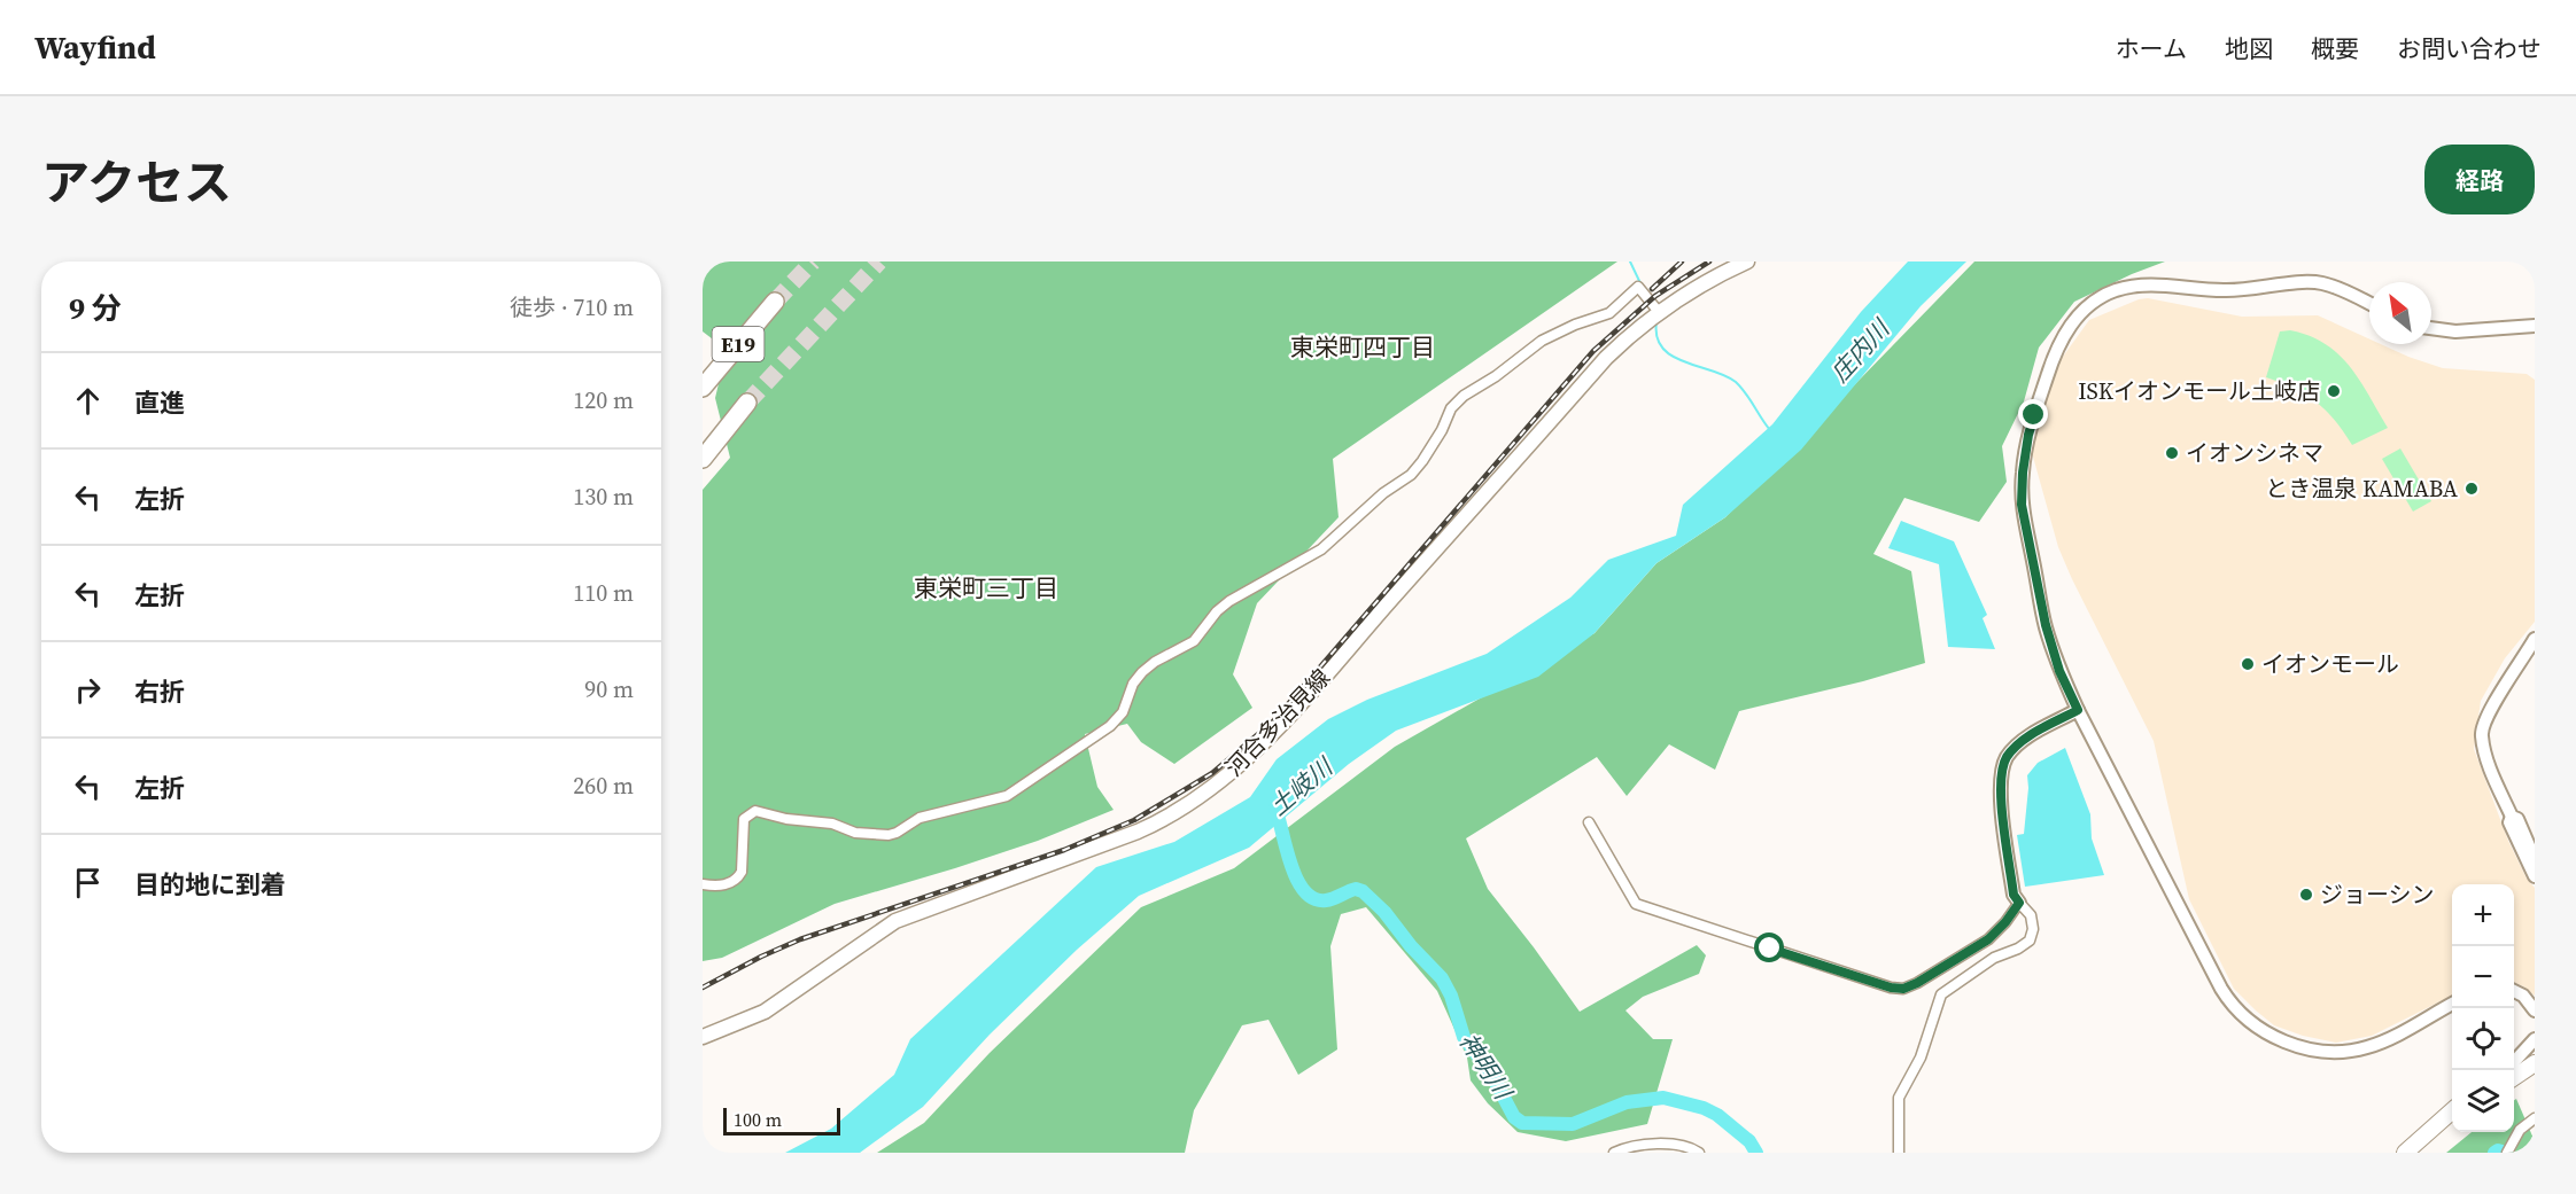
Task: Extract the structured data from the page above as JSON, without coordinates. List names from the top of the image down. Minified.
{"streets":{"highway":["E19"],"main road":["河合多治見線"]},"districts":["東栄町四丁目","東栄町三丁目"],"water":["庄内川","土岐川","神明川"],"places":["ISKイオンモール土岐店","イオンシネマ","とき温泉 KAMABA","イオンモール","ジョーシン"],"scale_bar":"100 m","north":"top left","page":{"header":"Wayfind","nav":["ホーム","地図","概要","お問い合わせ"],"title":"アクセス","buttons":"経路","heading":["9 分","徒歩 · 710 m"],"list":[["直進","120 m"],["左折","130 m"],["左折","110 m"],["右折","90 m"],["左折","260 m"],"目的地に到着"],"map_buttons":["+","−"],"scale":"100 m"}}
